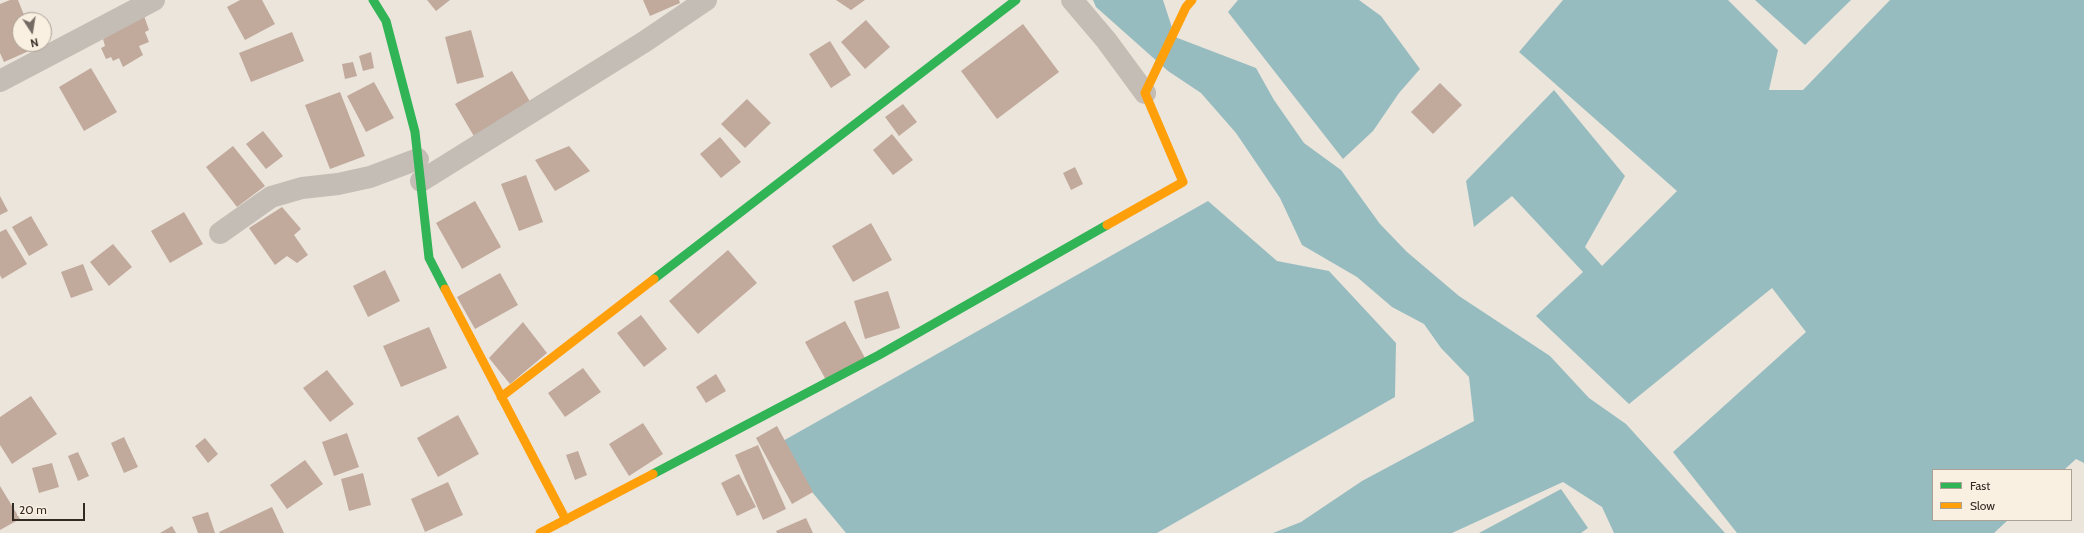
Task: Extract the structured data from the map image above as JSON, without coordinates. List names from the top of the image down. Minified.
{"legend":["Fast","Slow"],"scale_bar":"20 m","north":"bottom"}
